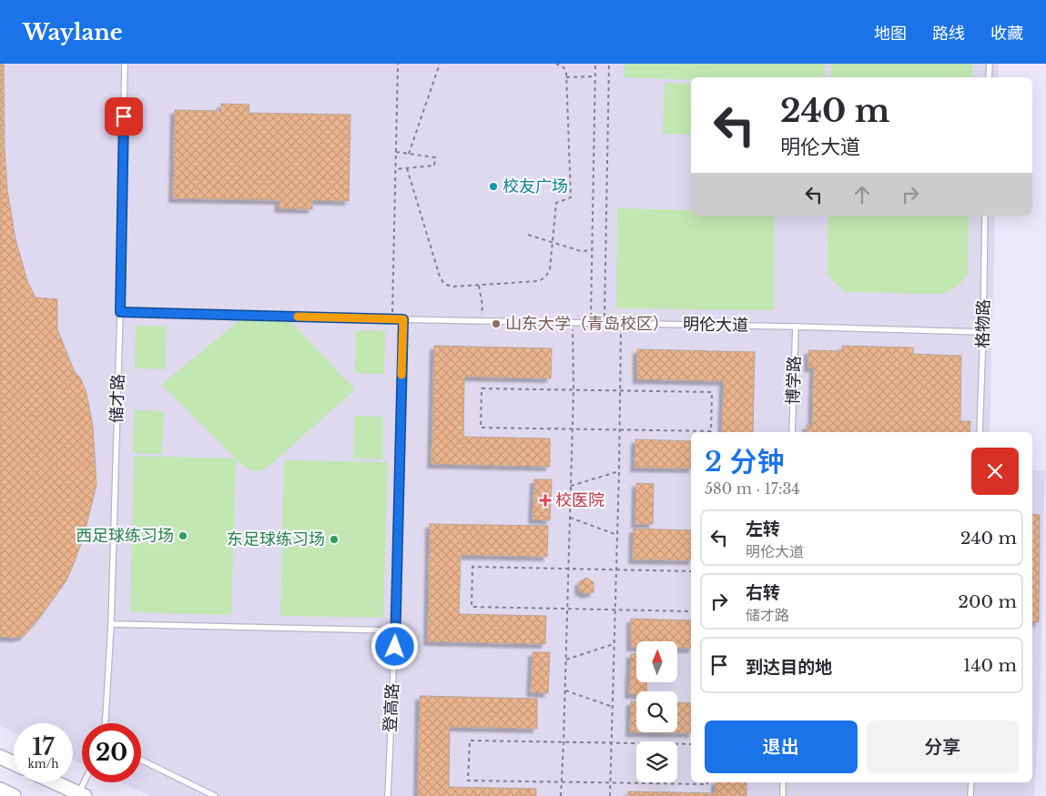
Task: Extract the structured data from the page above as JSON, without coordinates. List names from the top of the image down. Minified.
{"streets":{"lane":["格物路","明伦大道","博学路","储才路","登高路"]},"crossings":[["格物路","明伦大道"],["明伦大道","博学路"],["明伦大道","储才路"],["明伦大道","登高路"]],"places":{"other":["校友广场","山东大学（青岛校区）","西足球练习场","东足球练习场"],"health":["校医院"]},"north":"top","page":{"header":"Waylane","nav":["地图","路线","收藏"],"turn":["240 m","明伦大道"],"heading":["2 分钟","580 m · 17:34"],"list":[{"name":"左转","note":"明伦大道","value":"240 m"},{"name":"右转","note":"储才路","value":"200 m"},{"name":"到达目的地","value":"140 m"}],"buttons":["退出","分享"],"speed":"17 km/h","limit":"20"}}
